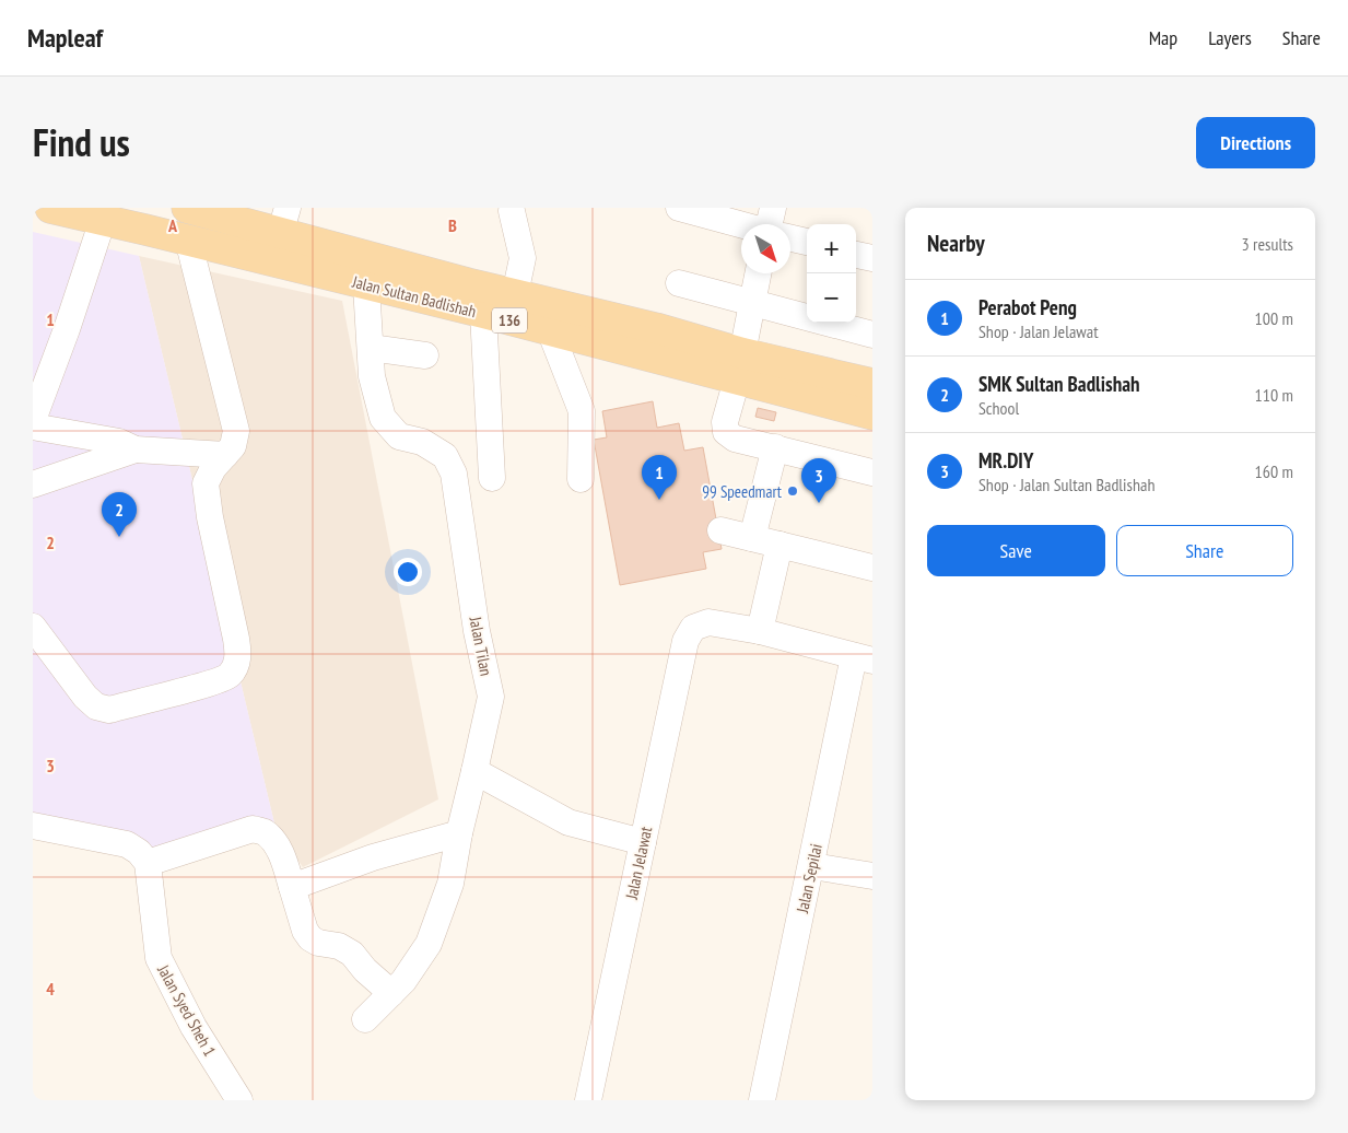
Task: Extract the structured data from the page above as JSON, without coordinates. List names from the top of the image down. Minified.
{"streets":{"main road":["Jalan Sultan Badlishah","136"],"street":["Jalan Tilan","Jalan Jelawat","Jalan Sepilai","Jalan Syed Sheh 1"]},"crossings":[["Jalan Sultan Badlishah","Jalan Tilan"]],"places":["99 Speedmart"],"north":"bottom right","page":{"header":"Mapleaf","nav":["Map","Layers","Share"],"title":"Find us","buttons":["Directions",["Save","Share"]],"heading":["Nearby","3 results"],"map_buttons":["+","−"],"list":[{"mark":"1","name":"Perabot Peng","note":"Shop · Jalan Jelawat","value":"100 m"},{"mark":"2","name":"SMK Sultan Badlishah","note":"School","value":"110 m"},{"mark":"3","name":"MR.DIY","note":"Shop · Jalan Sultan Badlishah","value":"160 m"}],"pins":["1","3","2"]},"grid":{"columns":["A","B"],"rows":["1","2","3","4"]}}
